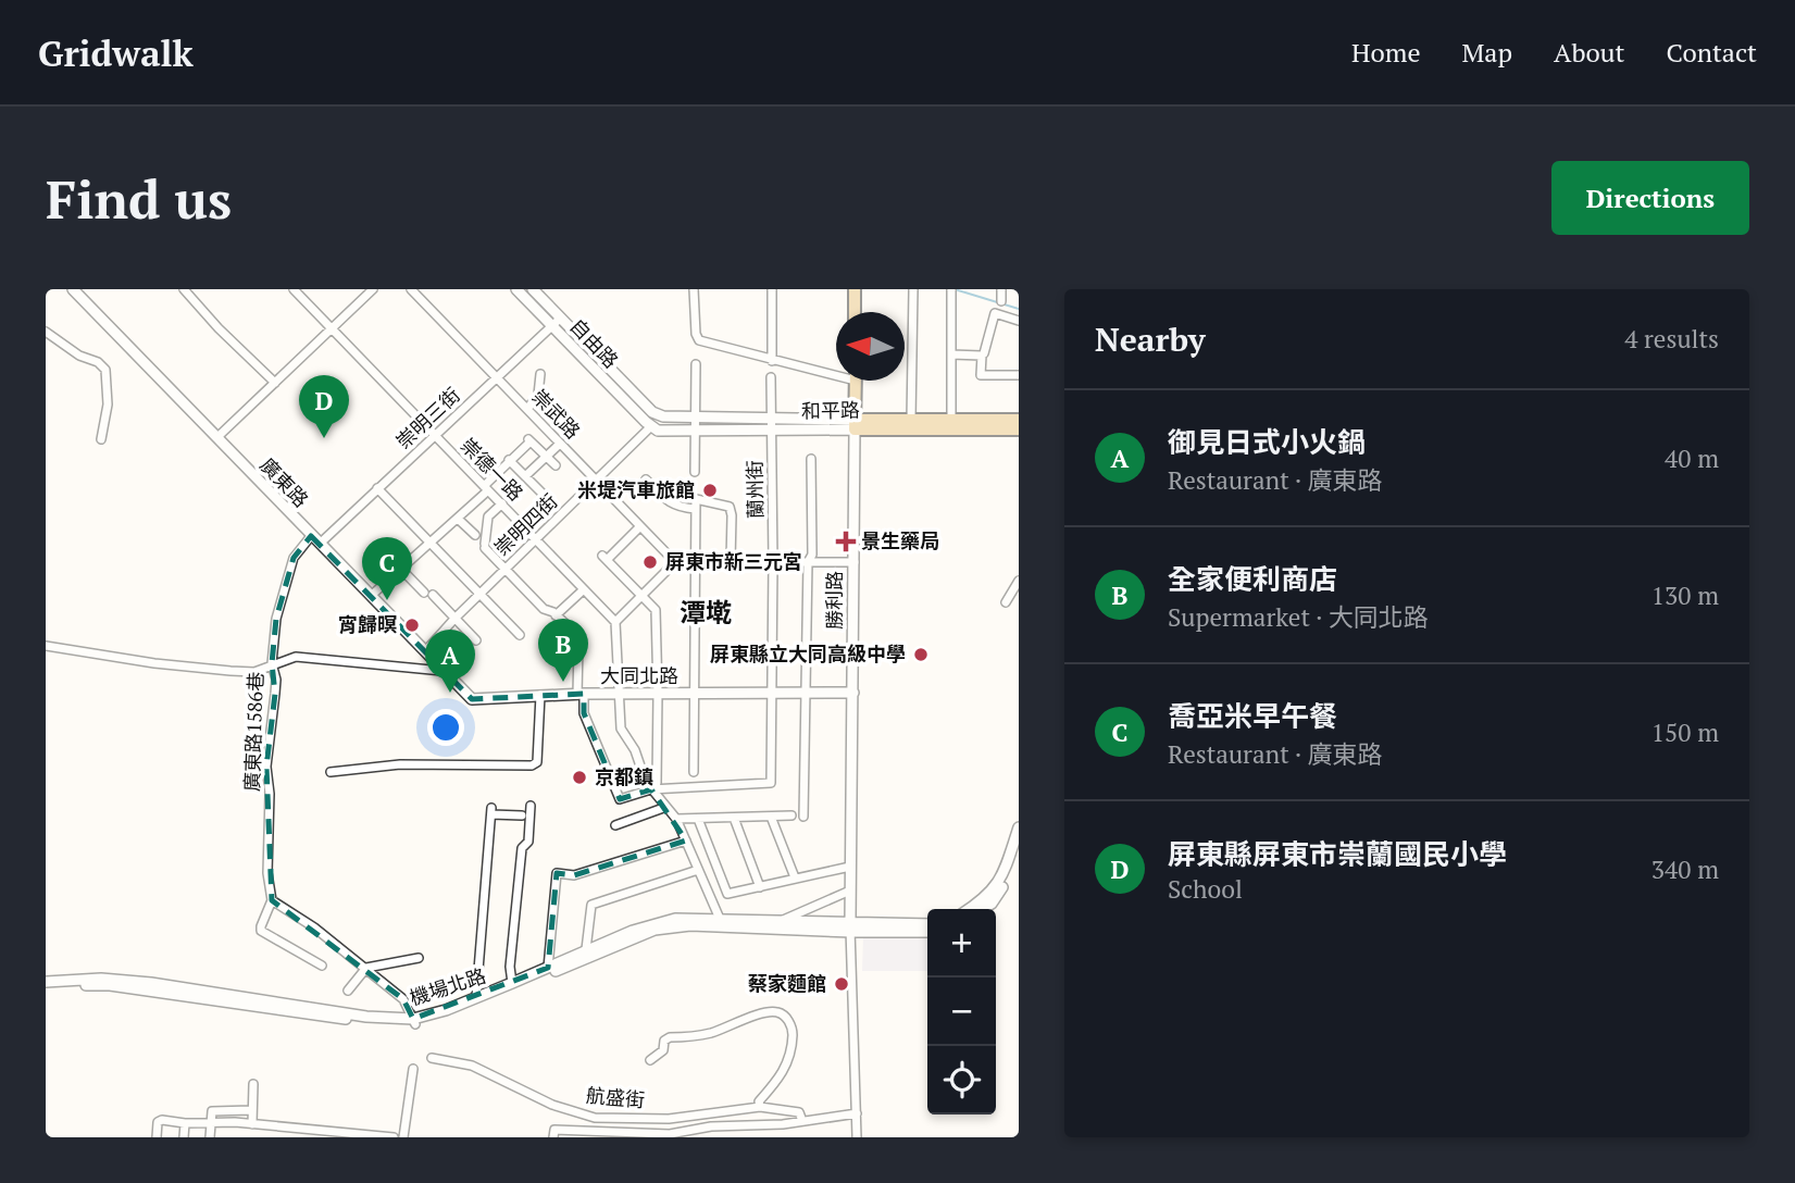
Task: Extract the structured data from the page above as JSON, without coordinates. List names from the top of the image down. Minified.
{"streets":{"main road":["和平路","勝利路"],"street":["自由路","崇武路","崇明三街","崇德一路","廣東路","蘭州街","崇明四街","大同北路","廣東路1586巷","機場北路","航盛街"]},"crossings":[["自由路","和平路"],["自由路","崇明三街"],["自由路","崇明四街"],["和平路","蘭州街"],["和平路","崇明四街"],["和平路","勝利路"],["崇武路","崇明三街"],["崇武路","崇明四街"],["崇明三街","崇德一路"],["崇明三街","廣東路"],["崇明三街","廣東路1586巷"],["崇德一路","崇明四街"],["廣東路","崇明四街"],["廣東路","大同北路"],["廣東路","廣東路1586巷"],["蘭州街","大同北路"],["勝利路","大同北路"],["勝利路","機場北路"]],"districts":["潭墘"],"places":{"other":["米堤汽車旅館","屏東市新三元宮","宵歸暝","屏東縣立大同高級中學","京都鎮","蔡家麵館"],"health":["景生藥局"]},"north":"left","page":{"header":"Gridwalk","nav":["Home","Map","About","Contact"],"buttons":"Directions","title":"Find us","heading":["Nearby","4 results"],"pins":["D","C","B","A"],"list":[{"mark":"A","name":"御見日式小火鍋","note":"Restaurant · 廣東路","value":"40 m"},{"mark":"B","name":"全家便利商店","note":"Supermarket · 大同北路","value":"130 m"},{"mark":"C","name":"喬亞米早午餐","note":"Restaurant · 廣東路","value":"150 m"},{"mark":"D","name":"屏東縣屏東市崇蘭國民小學","note":"School","value":"340 m"}],"map_buttons":["+","−"]}}
